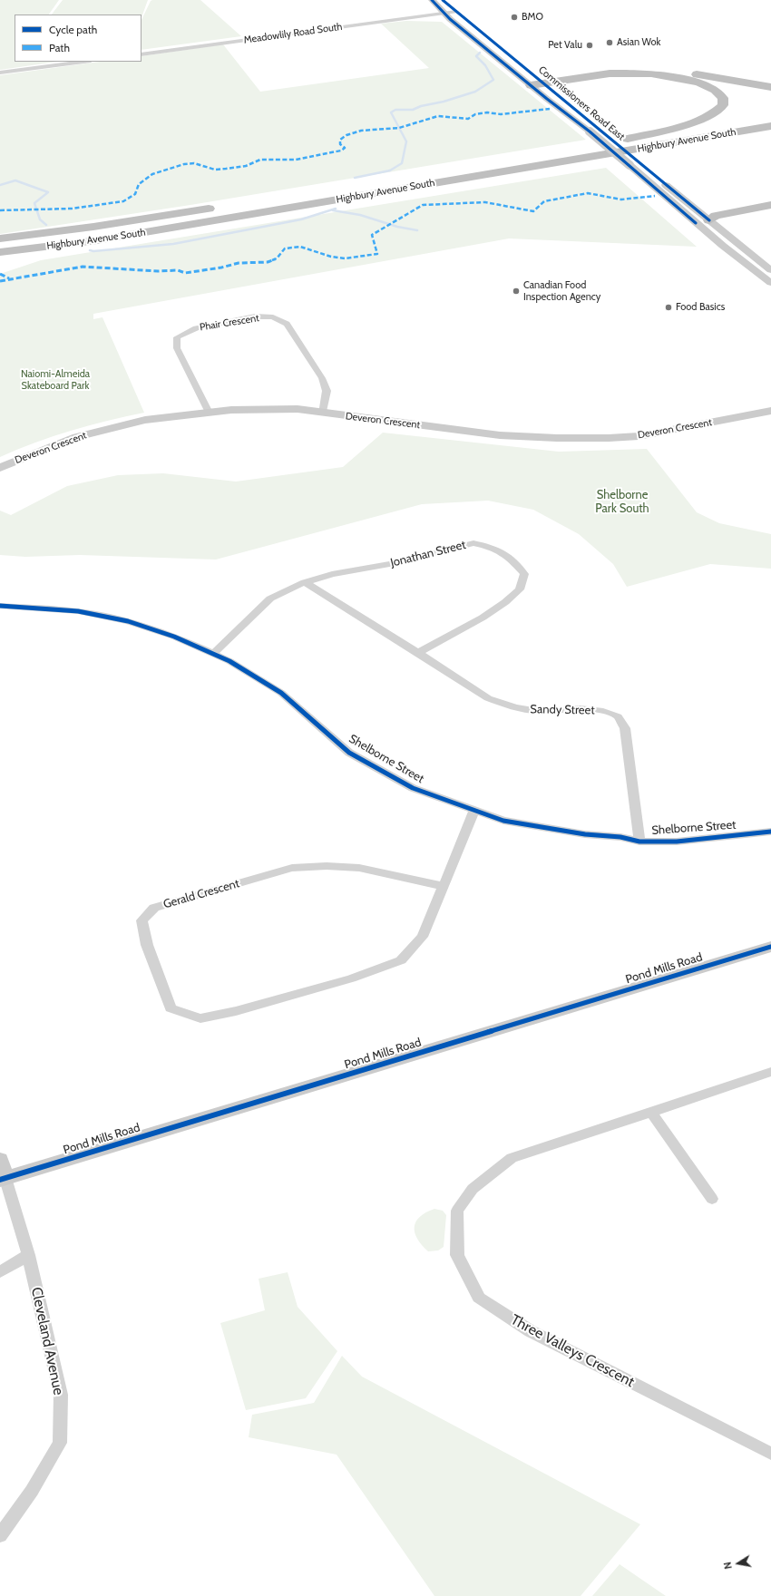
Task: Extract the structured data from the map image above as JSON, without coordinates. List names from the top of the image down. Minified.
{"streets":{"highway":["Highbury Avenue South"],"main road":["Commissioners Road East","Deveron Crescent","Pond Mills Road"],"street":["Meadowlily Road South","Phair Crescent","Jonathan Street","Sandy Street","Shelborne Street","Gerald Crescent","Cleveland Avenue","Three Valleys Crescent"]},"crossings":[["Meadowlily Road South","Commissioners Road East"],["Phair Crescent","Deveron Crescent"],["Jonathan Street","Sandy Street"],["Jonathan Street","Shelborne Street"],["Sandy Street","Shelborne Street"],["Shelborne Street","Gerald Crescent"],["Pond Mills Road","Cleveland Avenue"]],"parks":["Naiomi-Almeida Skateboard Park","Shelborne Park South"],"places":["BMO","Asian Wok","Pet Valu","Canadian Food Inspection Agency","Food Basics"],"legend":["Cycle path","Path"],"north":"left"}
